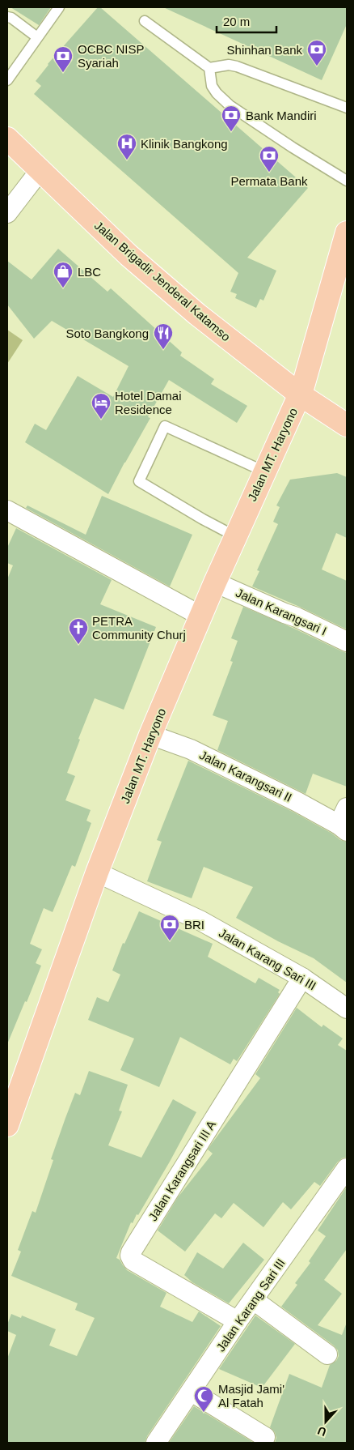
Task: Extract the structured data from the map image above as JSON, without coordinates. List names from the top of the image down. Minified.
{"streets":{"main road":["Jalan Brigadir Jenderal Katamso","Jalan MT. Haryono"],"street":["Jalan Karangsari I","Jalan Karangsari II","Jalan Karang Sari III","Jalan Karangsari III A"]},"crossings":[["Jalan Brigadir Jenderal Katamso","Jalan MT. Haryono"],["Jalan MT. Haryono","Jalan Karangsari I"],["Jalan MT. Haryono","Jalan Karangsari II"],["Jalan MT. Haryono","Jalan Karang Sari III"],["Jalan Karang Sari III","Jalan Karangsari III A"]],"places":{"bank":["Shinhan Bank","OCBC NISP Syariah","Bank Mandiri","Permata Bank","BRI"],"hospital":["Klinik Bangkong"],"shop":["LBC"],"restaurant":["Soto Bangkong"],"hotel":["Hotel Damai Residence"],"church":["PETRA Community Churj"],"mosque":["Masjid Jami' Al Fatah"]},"scale_bar":"20 m","north":"bottom"}
